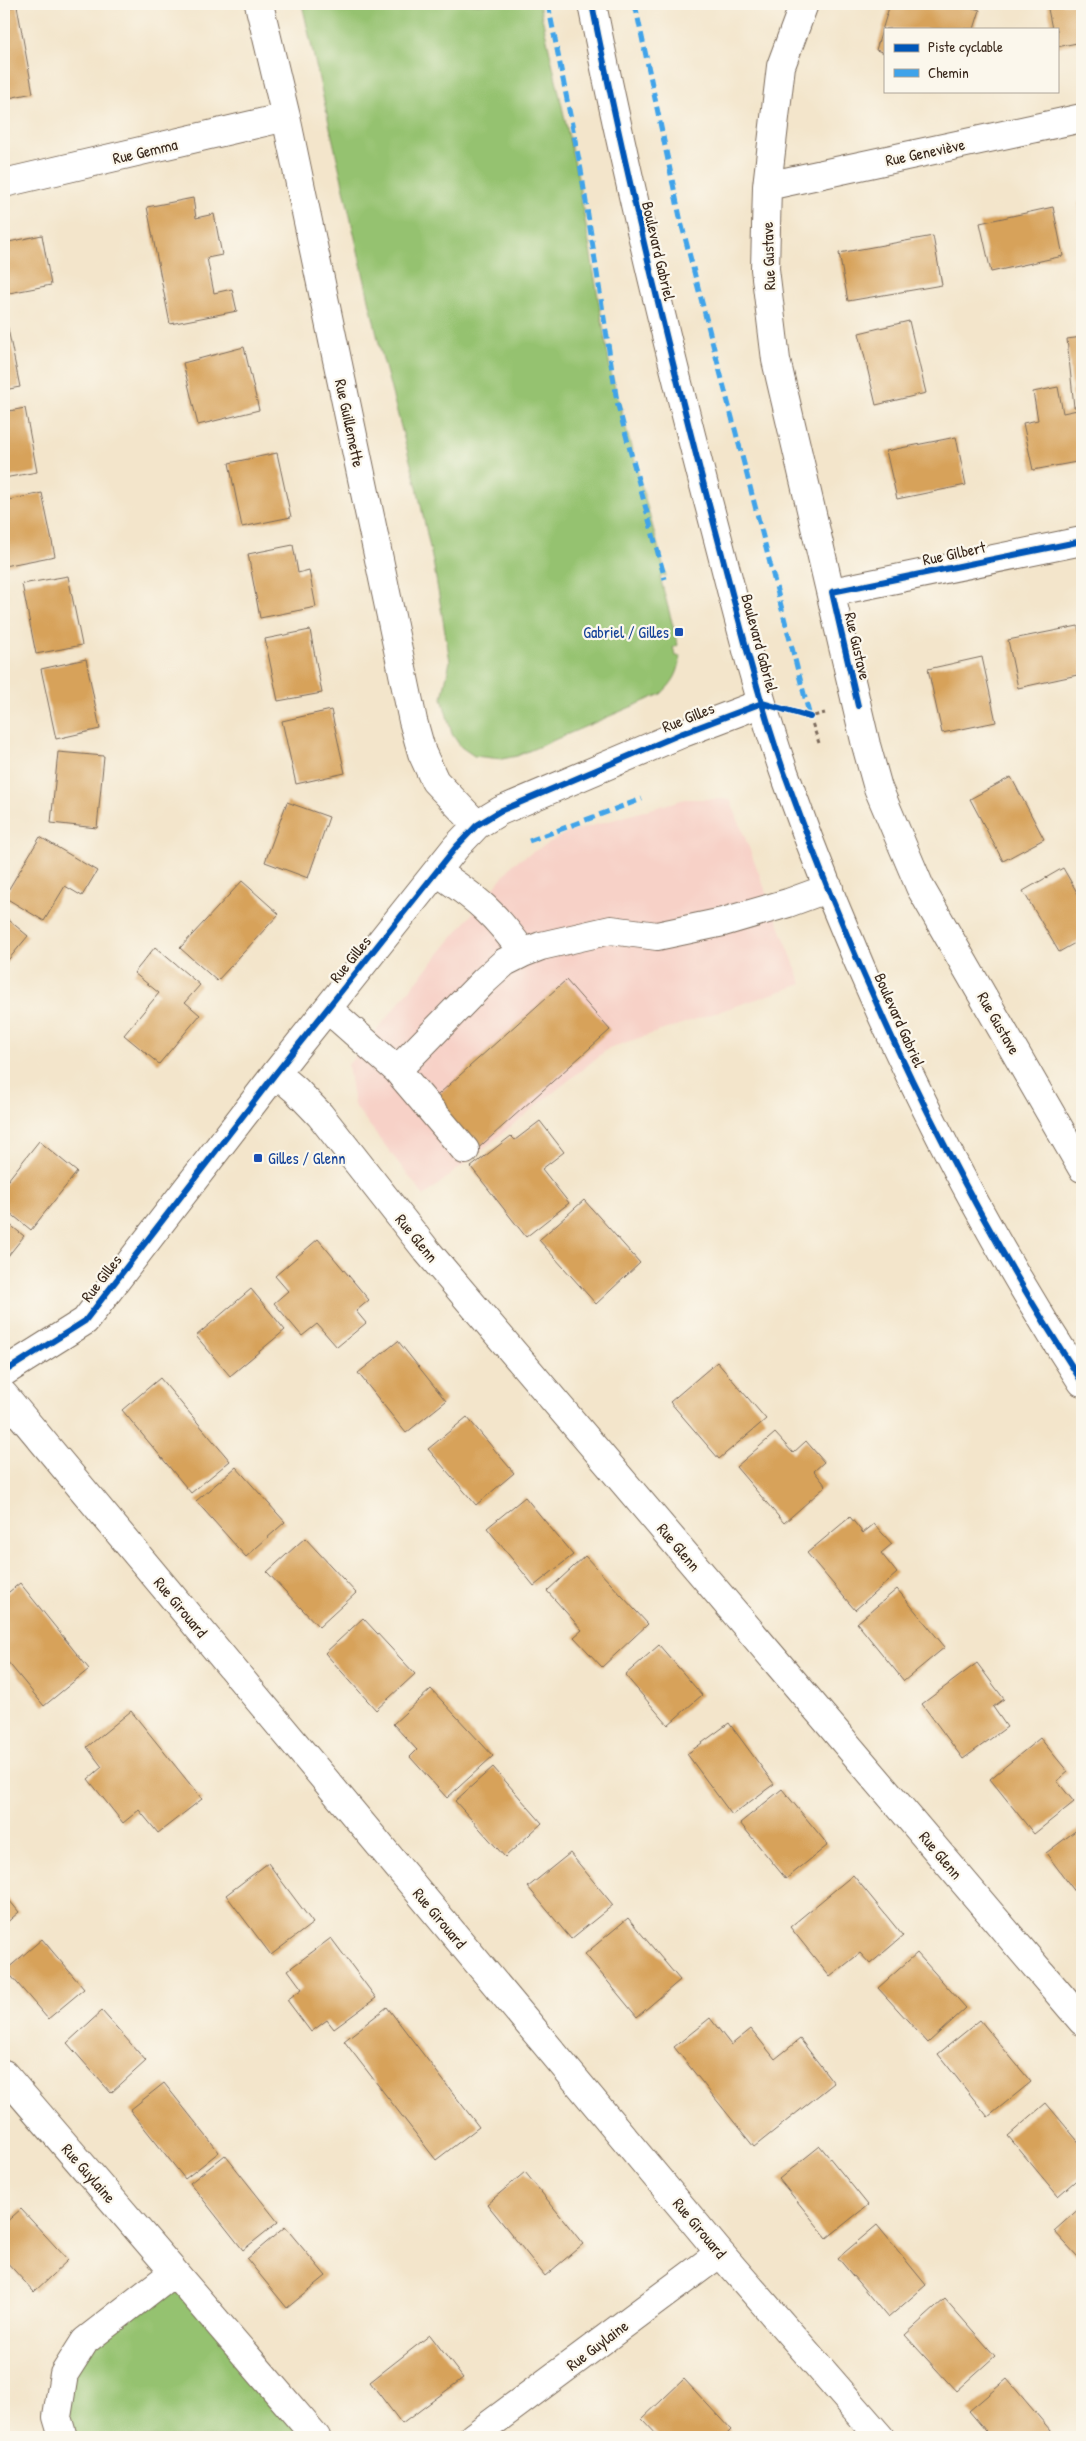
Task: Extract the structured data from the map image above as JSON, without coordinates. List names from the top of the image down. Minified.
{"streets":{"street":["Rue Gemma","Rue Geneviève","Boulevard Gabriel","Rue Gustave","Rue Guillemette","Rue Gilbert","Rue Gilles","Rue Glenn","Rue Girouard","Rue Guylaine"]},"crossings":[["Rue Gemma","Rue Guillemette"],["Rue Geneviève","Rue Gustave"],["Boulevard Gabriel","Rue Gilles"],["Rue Gustave","Rue Gilbert"],["Rue Guillemette","Rue Gilles"],["Rue Gilles","Rue Glenn"],["Rue Girouard","Rue Guylaine"]],"places":{"transit":["Gabriel / Gilles","Gilles / Glenn"]},"legend":["Piste cyclable","Chemin"]}
